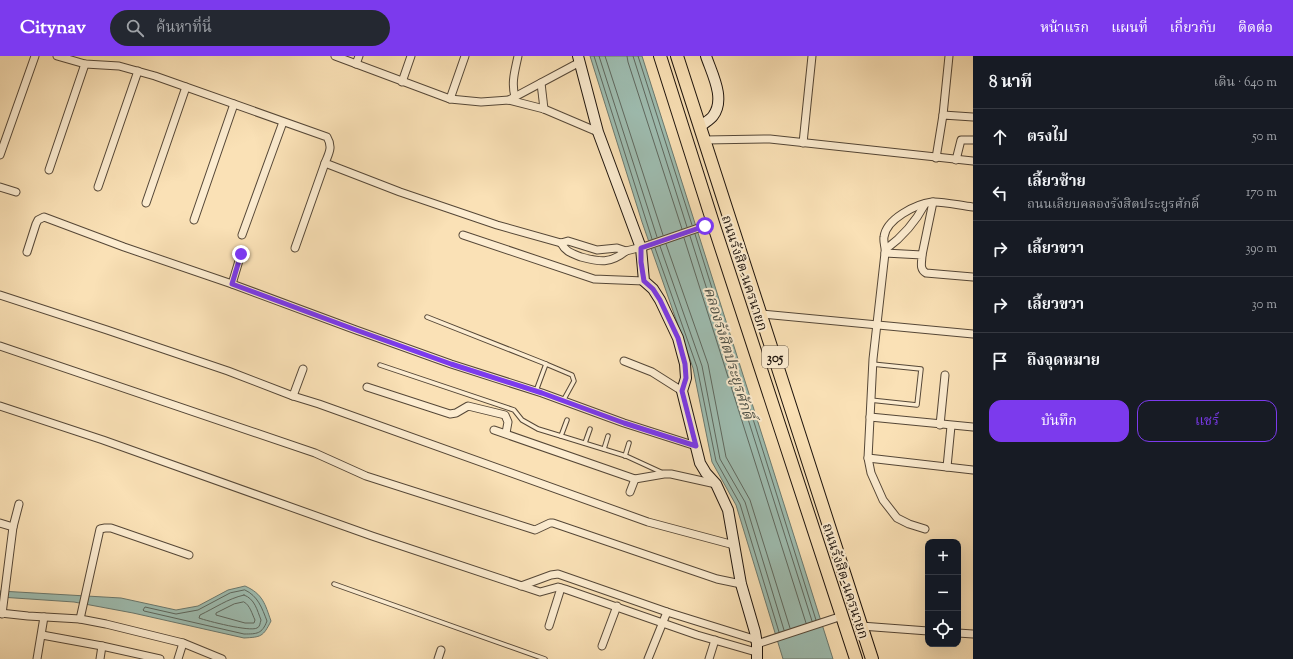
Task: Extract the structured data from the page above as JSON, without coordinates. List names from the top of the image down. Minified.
{"streets":{"main road":["ถนนรังสิต-นครนายก","305"]},"water":["คลองรังสิตประยูรศักดิ์"],"page":{"header":"Citynav","search":"ค้นหาที่นี่","nav":["หน้าแรก","แผนที่","เกี่ยวกับ","ติดต่อ"],"heading":["8 นาที","เดิน · 640 m"],"list":[["ตรงไป","50 m"],["เลี้ยวซ้าย","ถนนเลียบคลองรังสิตประยูรศักดิ์","170 m"],["เลี้ยวขวา","390 m"],["เลี้ยวขวา","30 m"],"ถึงจุดหมาย"],"buttons":["บันทึก","แชร์"],"map_buttons":["+","−"]}}
